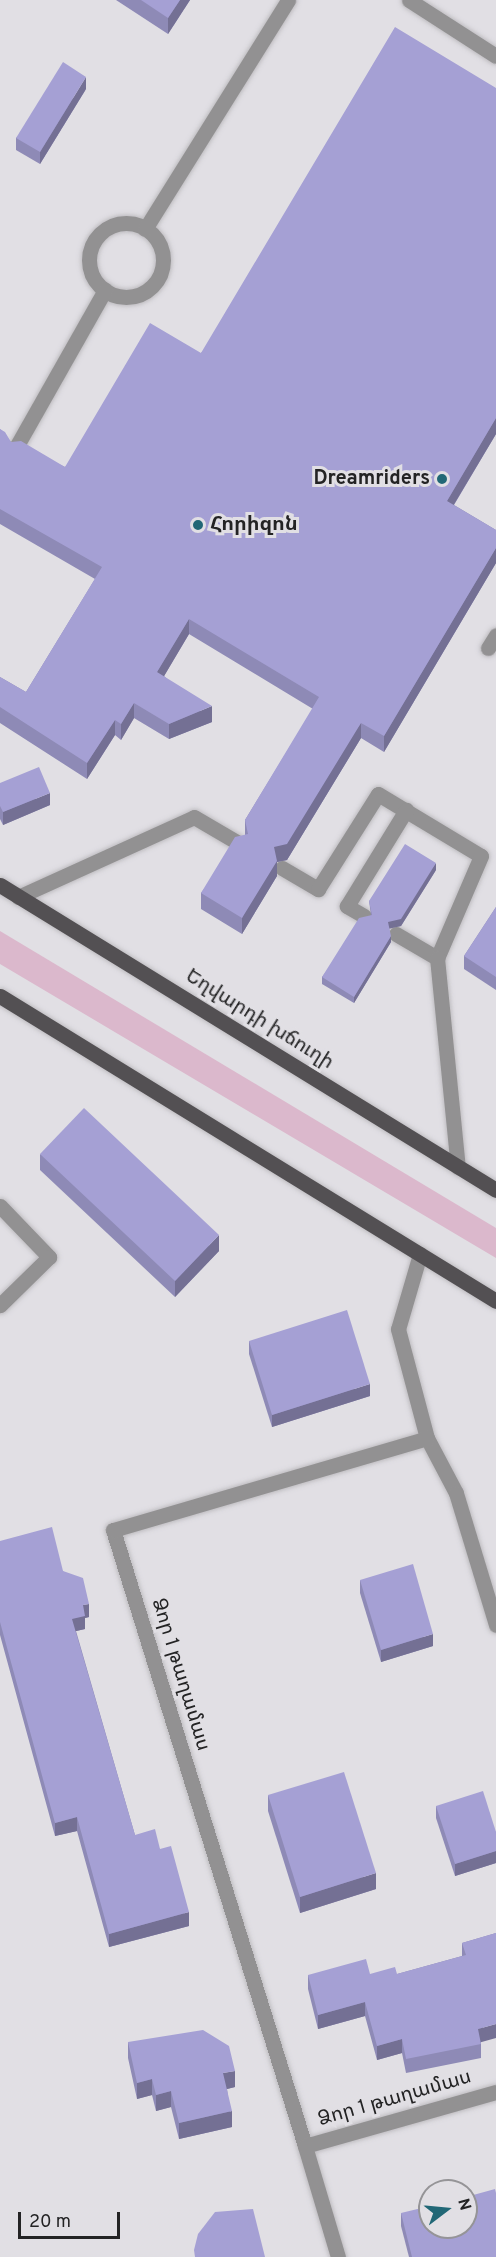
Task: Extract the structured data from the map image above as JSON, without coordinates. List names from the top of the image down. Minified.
{"streets":{"main road":["Եղվարդի խճուղի"],"street":["Ձոր 1 թաղամաս"]},"places":["Dreamriders","Հորիզոն"],"scale_bar":"20 m","north":"right"}
